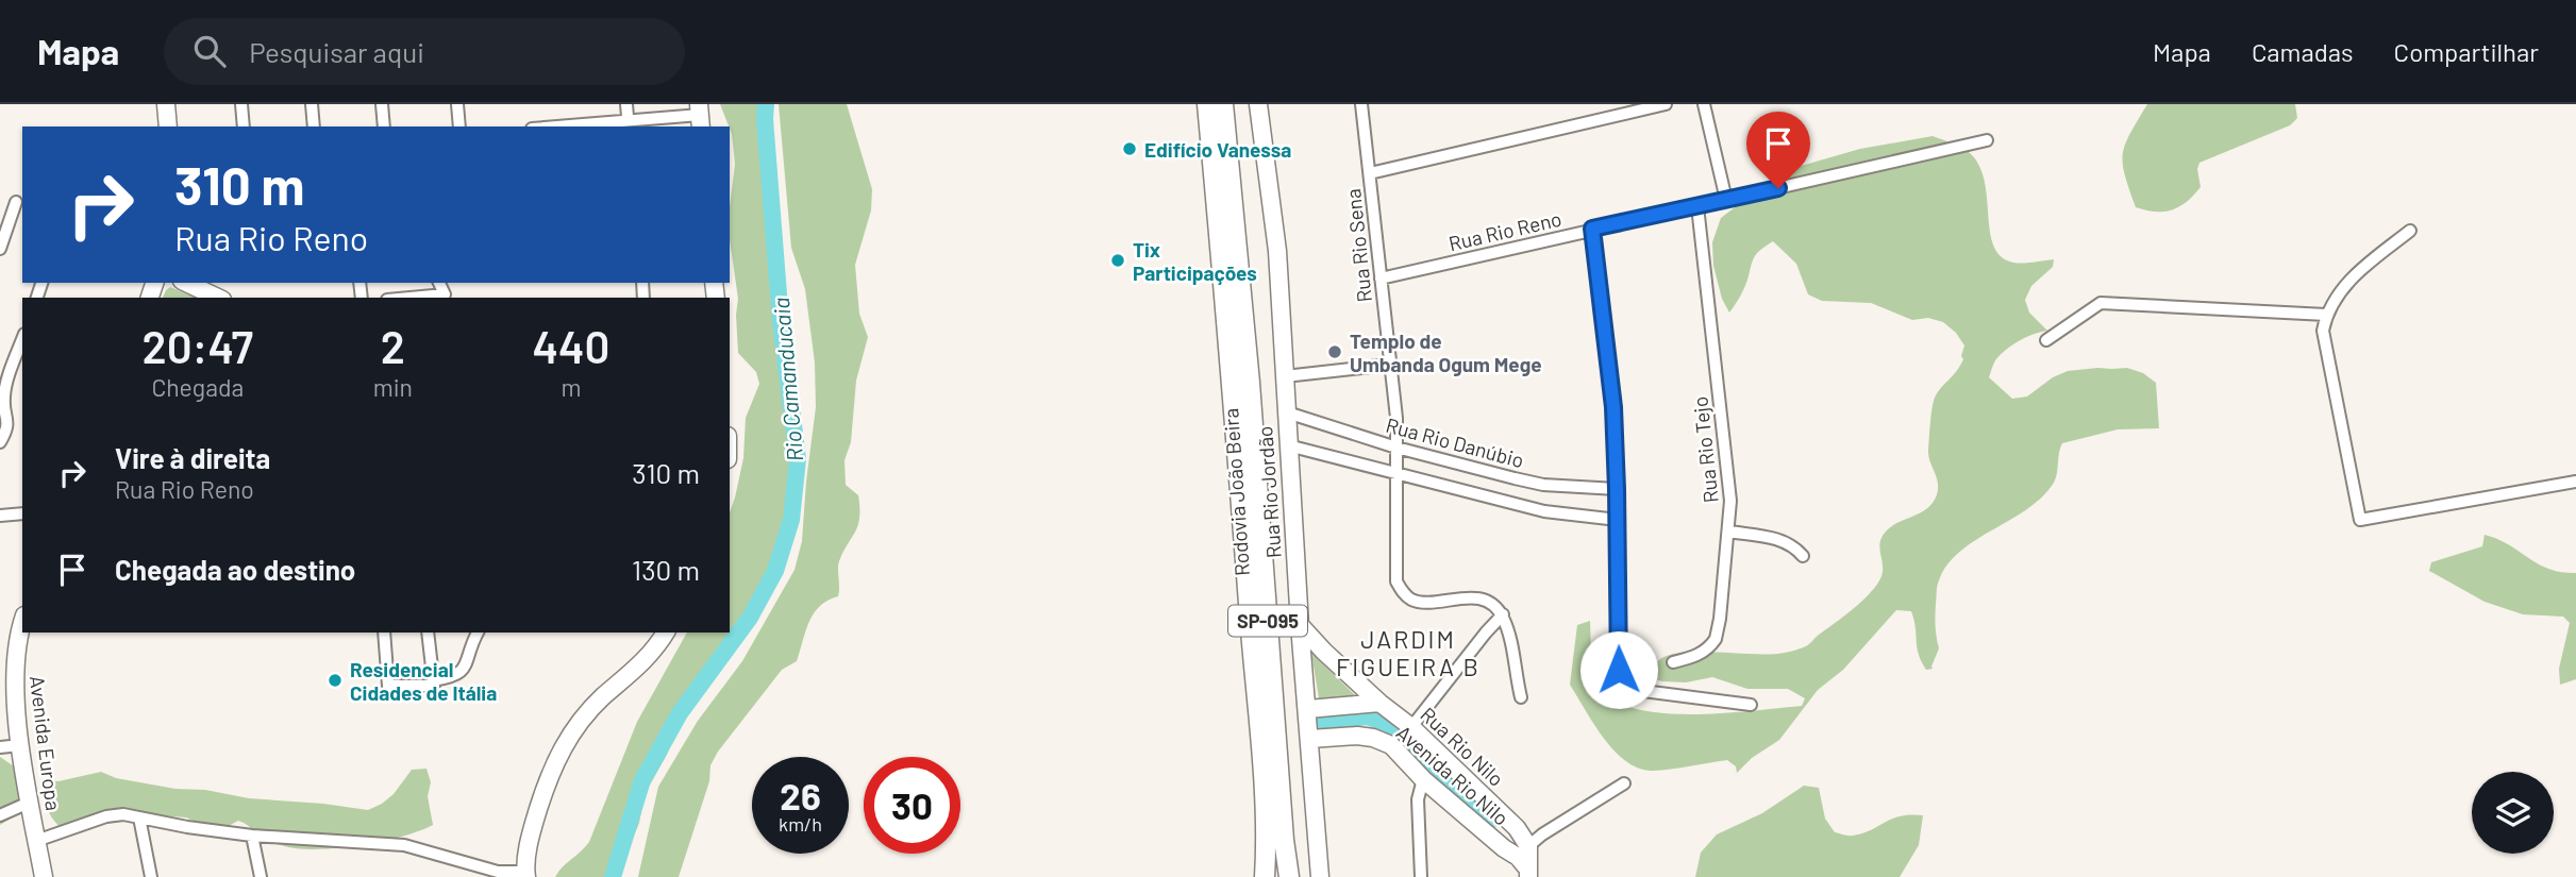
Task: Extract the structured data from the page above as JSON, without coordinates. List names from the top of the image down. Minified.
{"streets":{"main road":["Rodovia João Beira","SP-095"],"street":["Rua Rio Reno","Rua Rio Sena","Rua Rio Danúbio","Rua Rio Tejo","Rua Rio Jordão","Avenida Europa","Rua Rio Nilo","Avenida Rio Nilo"]},"crossings":[["Rua Rio Reno","Rua Rio Sena"],["Rua Rio Reno","Rua Rio Tejo"],["Rua Rio Sena","Rua Rio Danúbio"],["Rua Rio Danúbio","Rua Rio Jordão"],["Rua Rio Jordão","Rua Rio Nilo"],["Rua Rio Jordão","Avenida Rio Nilo"],["Rua Rio Nilo","Avenida Rio Nilo"]],"districts":["JARDIM FIGUEIRA B"],"water":["Rio Camanducaia"],"places":["Edifício Vanessa","Tix Participações","Templo de Umbanda Ogum Mege","Residencial Cidades de Itália"],"page":{"header":"Mapa","search":"Pesquisar aqui","nav":["Mapa","Camadas","Compartilhar"],"turn":["310 m","Rua Rio Reno"],"eta":["20:47","Chegada","2","min","440","m"],"list":[{"name":"Vire à direita","note":"Rua Rio Reno","value":"310 m"},{"name":"Chegada ao destino","value":"130 m"}],"speed":"26 km/h","limit":"30"}}
